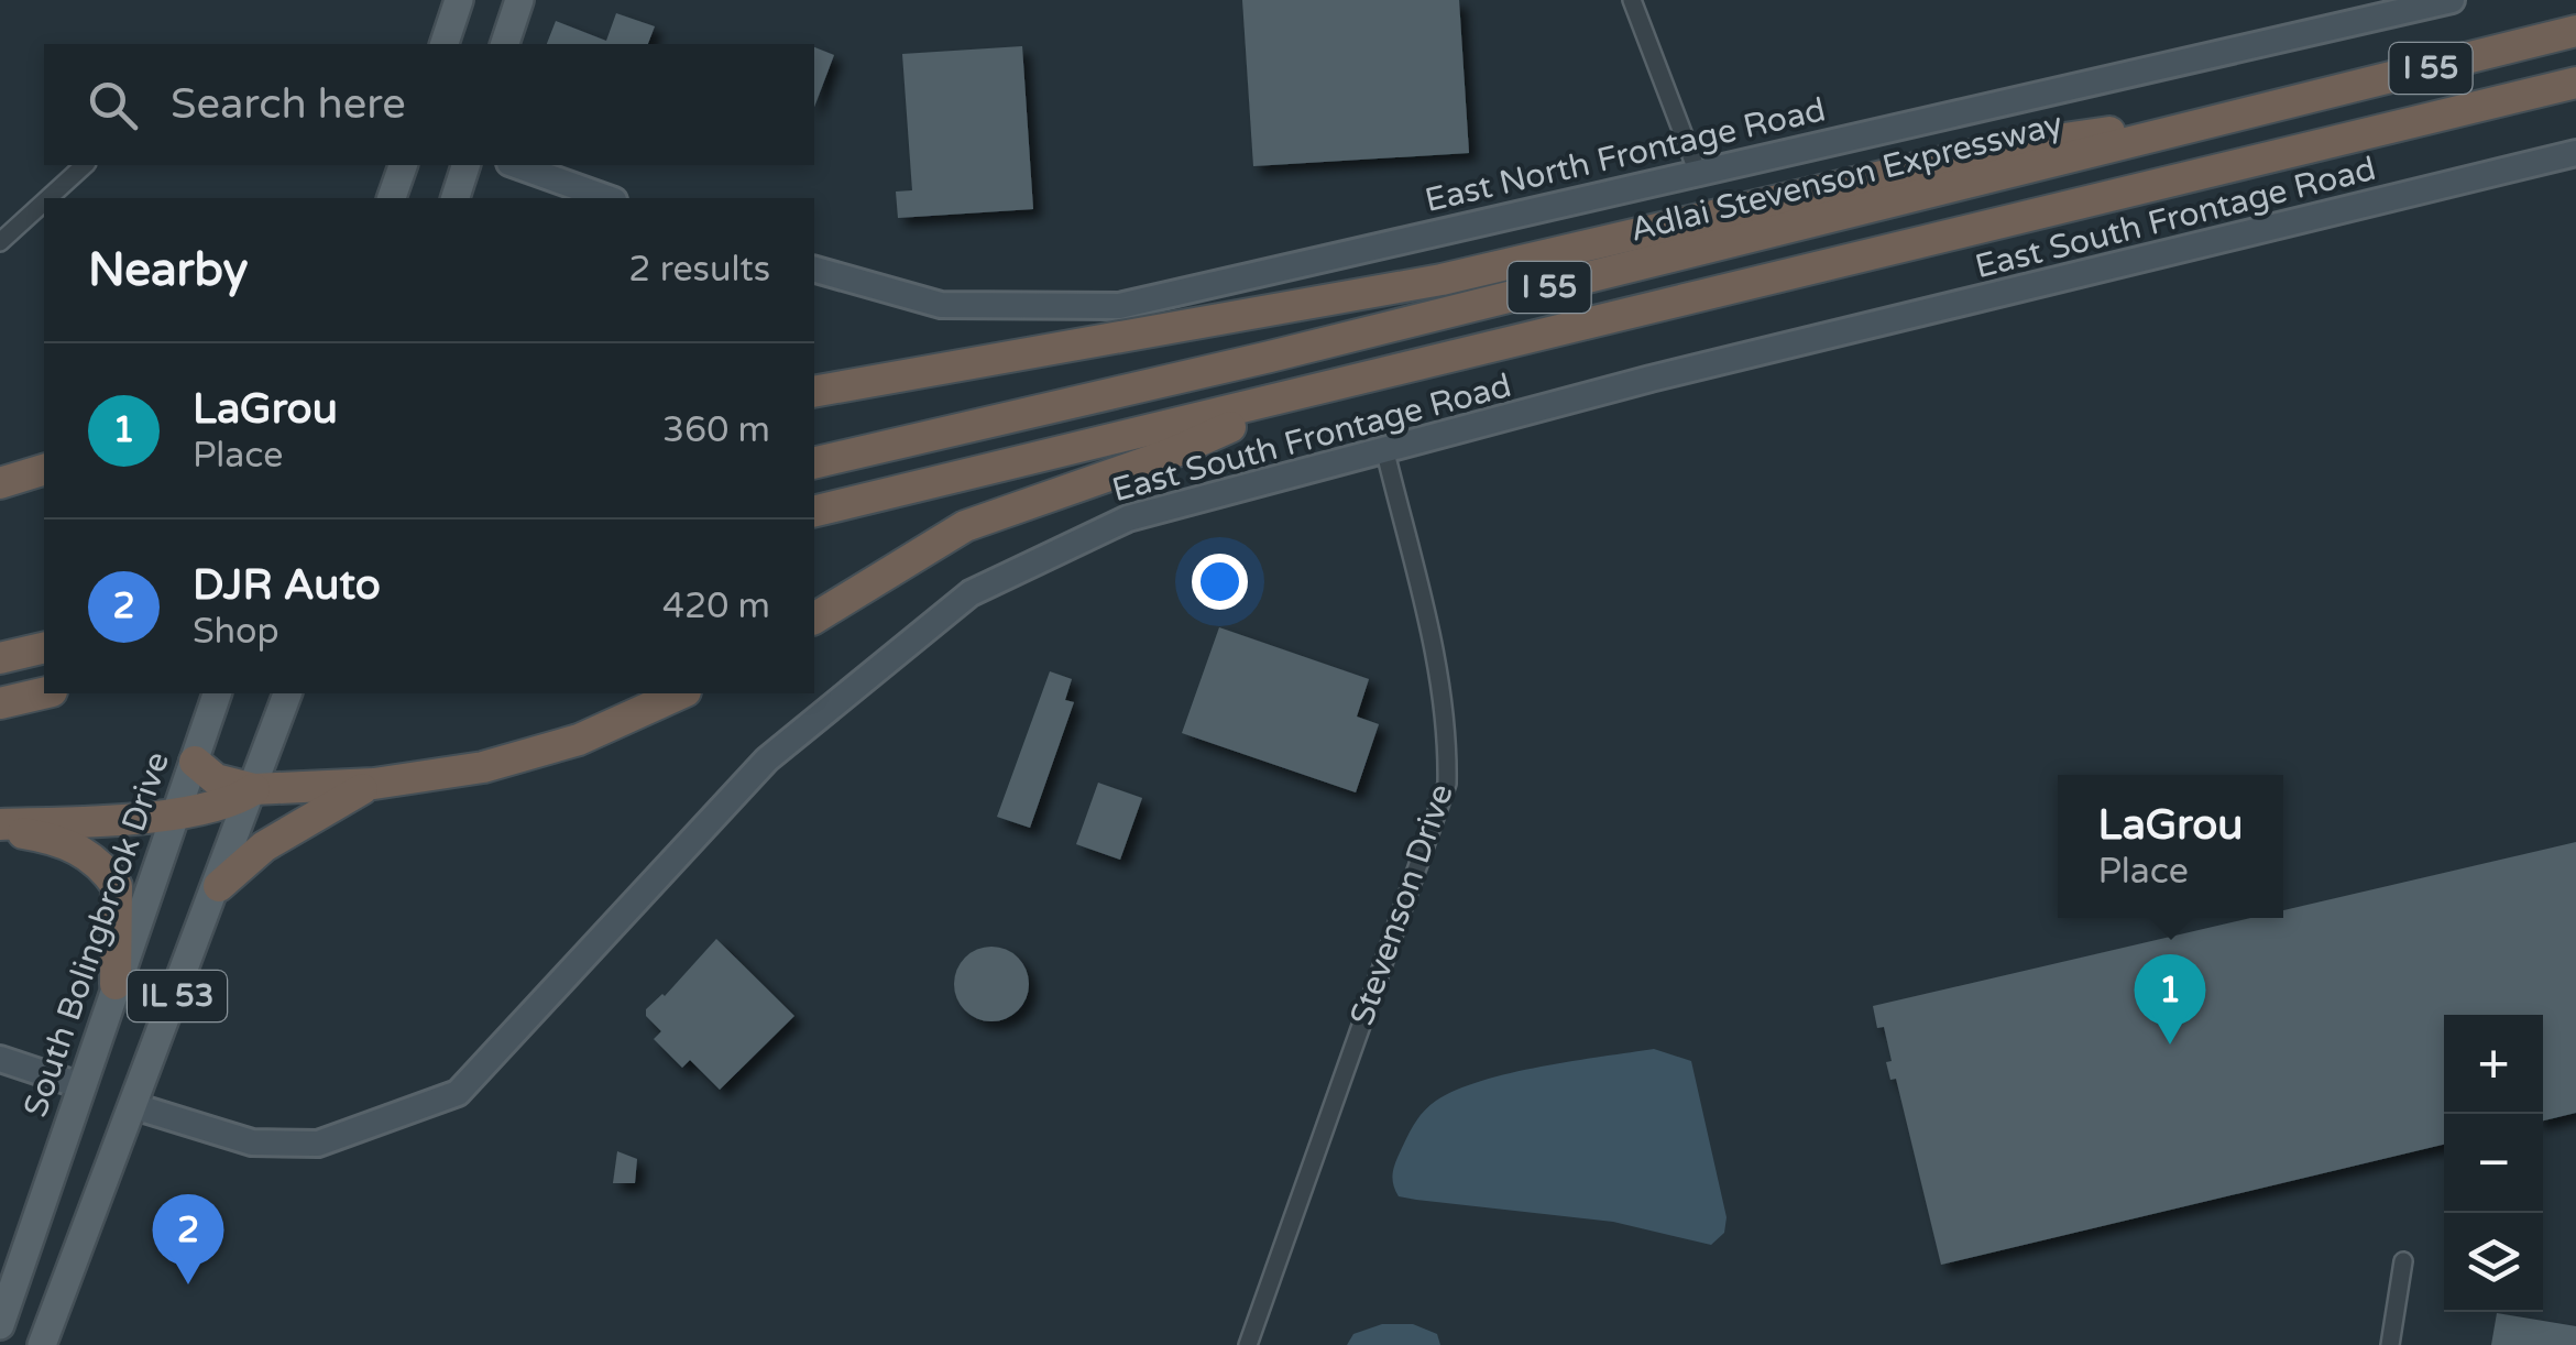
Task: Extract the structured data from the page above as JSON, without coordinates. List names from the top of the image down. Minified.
{"streets":{"highway":["I 55","Adlai Stevenson Expressway"],"main road":["South Bolingbrook Drive","IL 53"],"street":["East North Frontage Road","East South Frontage Road","Stevenson Drive"]},"crossings":[["East South Frontage Road","Stevenson Drive"],["East South Frontage Road","IL 53"]],"page":{"search":"Search here","heading":["Nearby","2 results"],"list":[{"mark":"1","name":"LaGrou","note":"Place","value":"360 m"},{"mark":"2","name":"DJR Auto","note":"Shop","value":"420 m"}],"popup":["LaGrou","Place"],"pins":["1","2"],"map_buttons":["+","−"]}}
